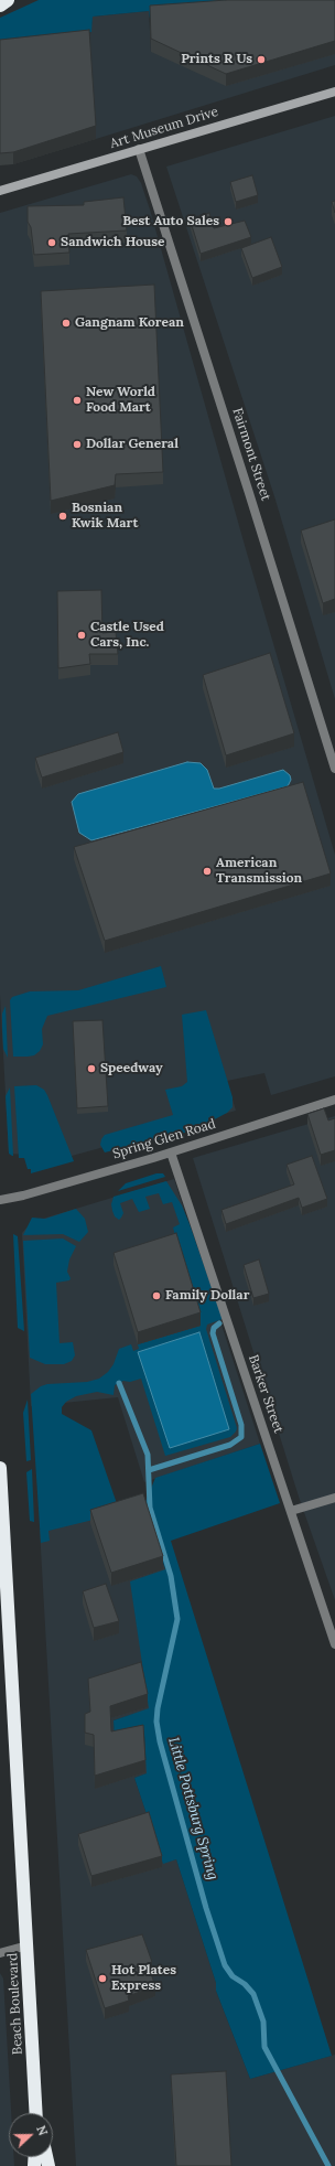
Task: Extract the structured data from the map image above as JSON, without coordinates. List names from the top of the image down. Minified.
{"streets":{"highway":["Beach Boulevard"],"street":["Art Museum Drive","Fairmont Street","Spring Glen Road","Barker Street"]},"crossings":[["Art Museum Drive","Fairmont Street"],["Spring Glen Road","Barker Street"]],"water":["Little Pottsburg Spring"],"places":["Prints R Us","Best Auto Sales","Sandwich House","Gangnam Korean","New World Food Mart","Dollar General","Bosnian Kwik Mart","Castle Used Cars, Inc.","American Transmission","Speedway","Family Dollar","Hot Plates Express"],"north":"right"}
